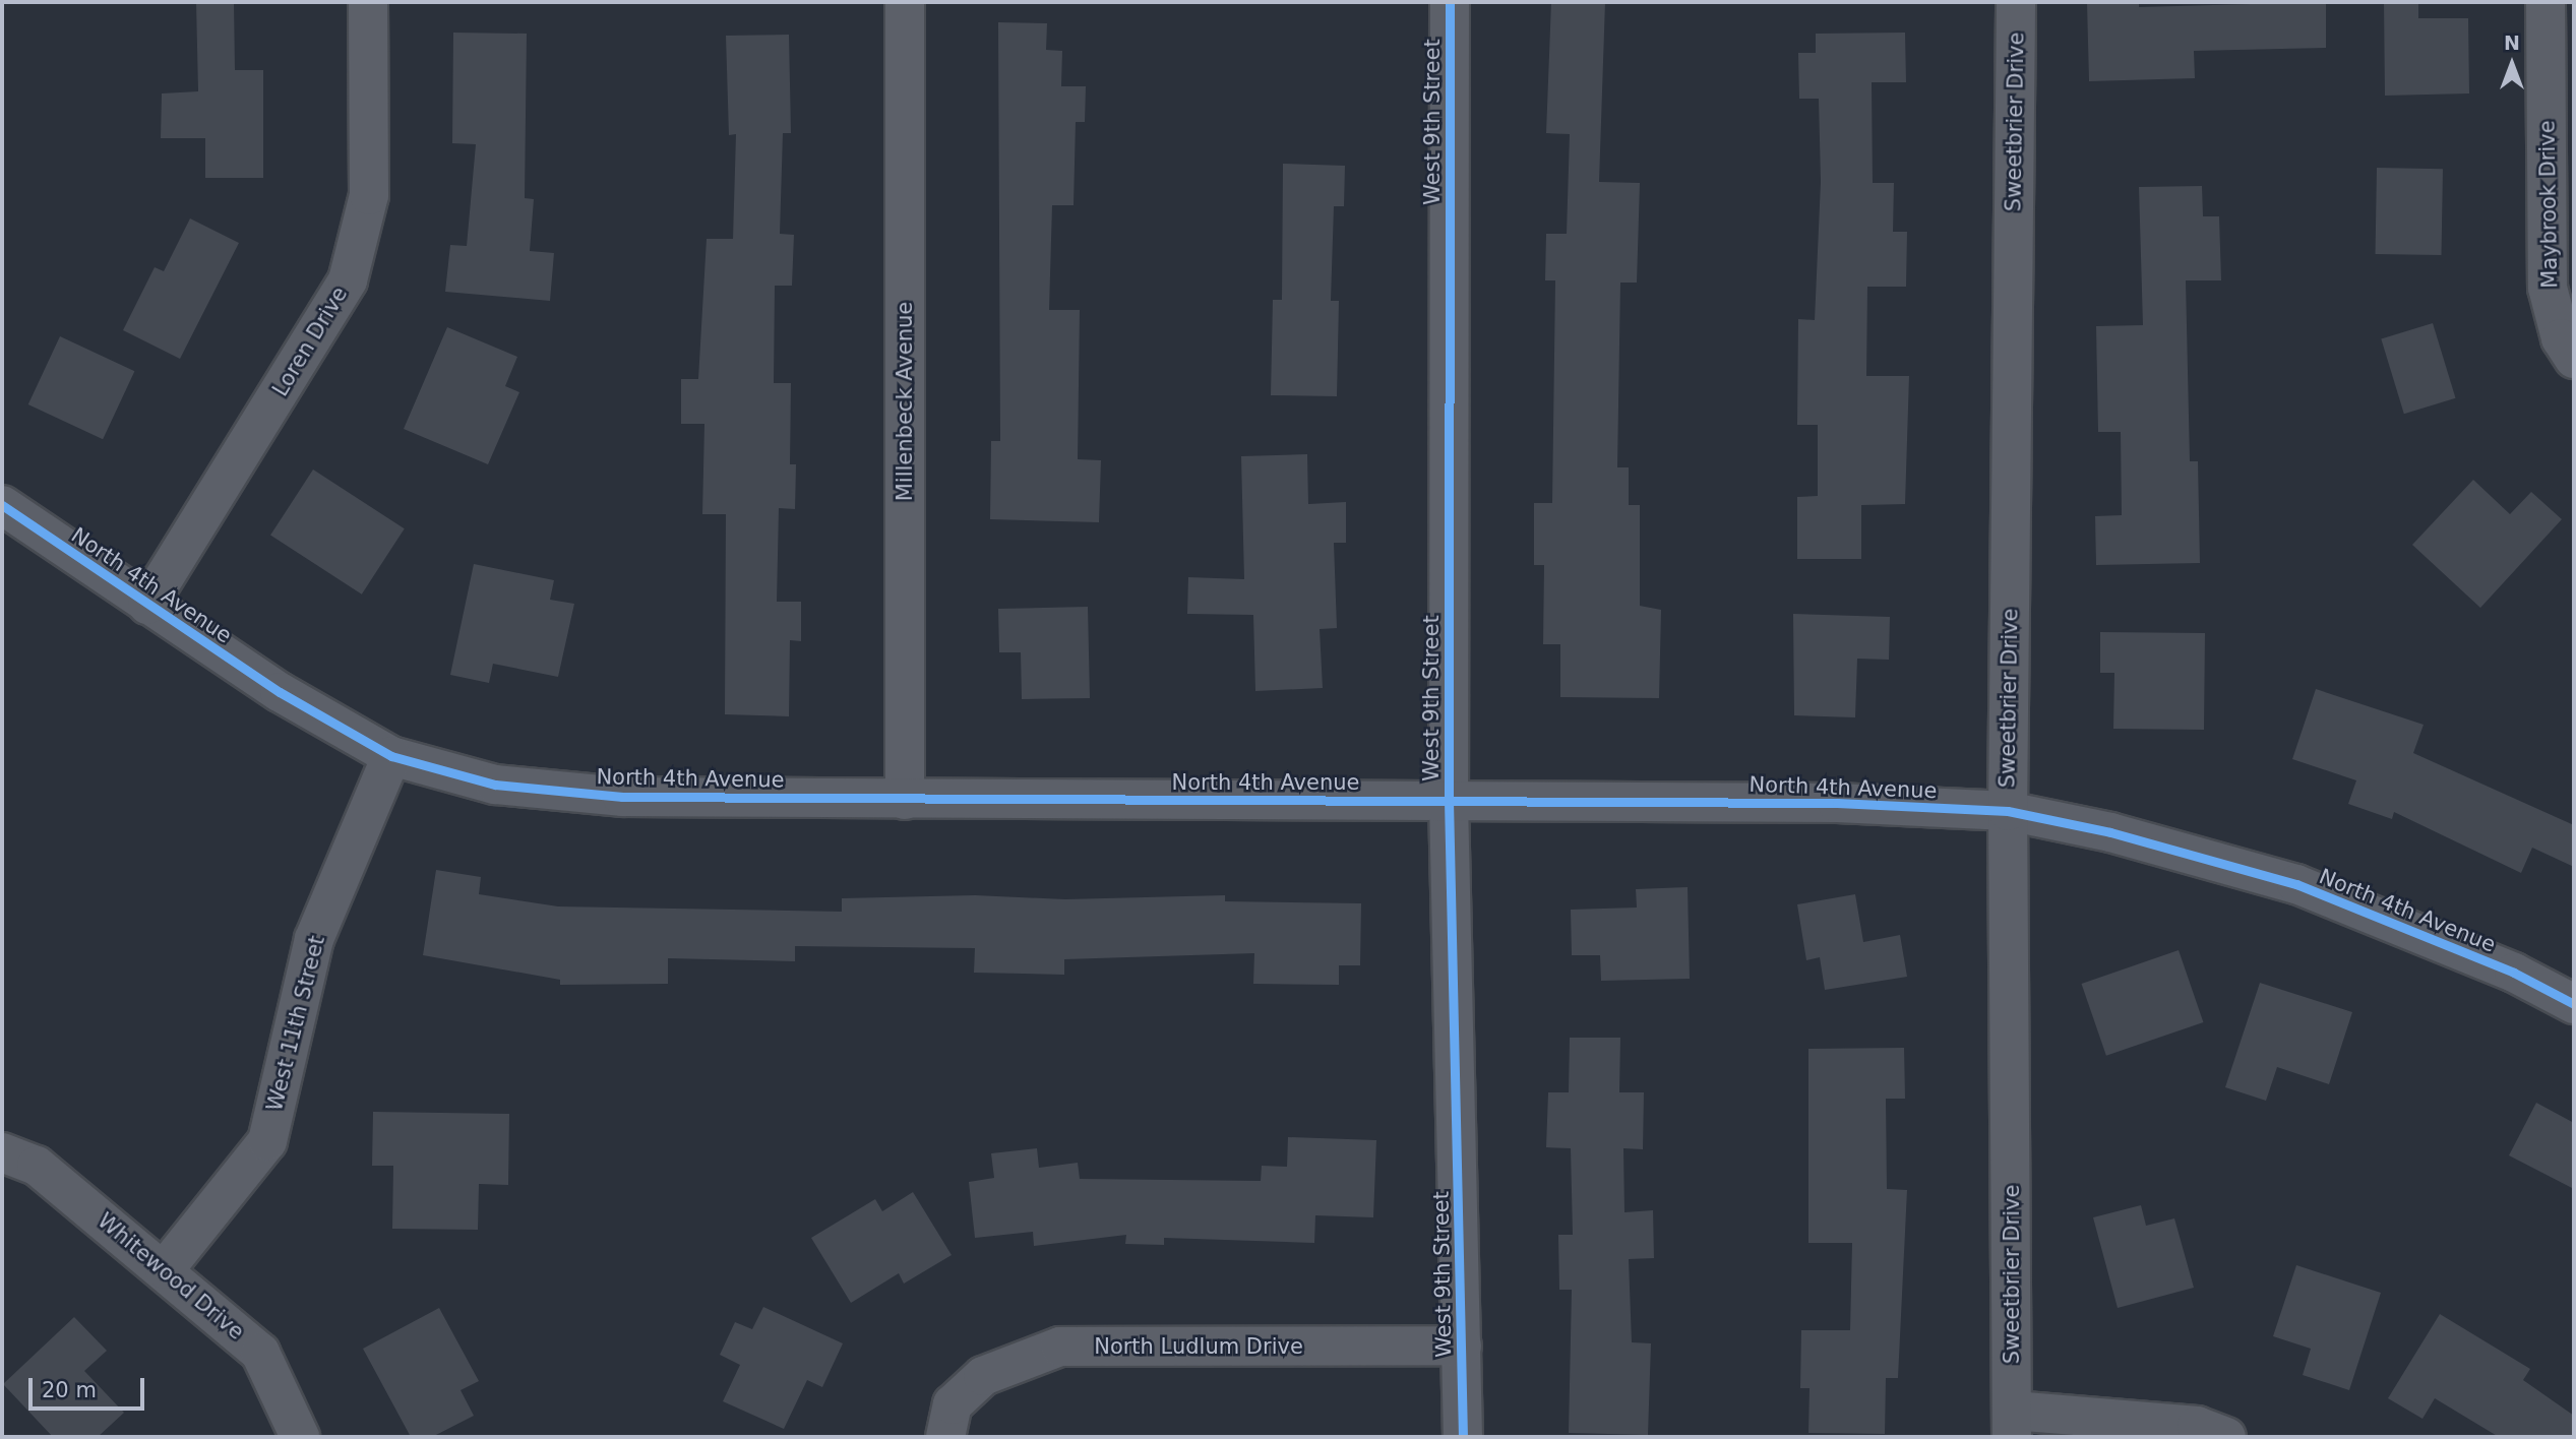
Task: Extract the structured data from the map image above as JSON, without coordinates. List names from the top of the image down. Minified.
{"streets":{"street":["West 9th Street","Sweetbrier Drive","Maybrook Drive","Loren Drive","Millenbeck Avenue","North 4th Avenue","West 11th Street","Whitewood Drive","North Ludlum Drive"]},"crossings":[["West 9th Street","North 4th Avenue"],["West 9th Street","North Ludlum Drive"],["Sweetbrier Drive","North 4th Avenue"],["Loren Drive","North 4th Avenue"],["Millenbeck Avenue","North 4th Avenue"],["North 4th Avenue","West 11th Street"],["West 11th Street","Whitewood Drive"]],"scale_bar":"20 m","north":"top"}
